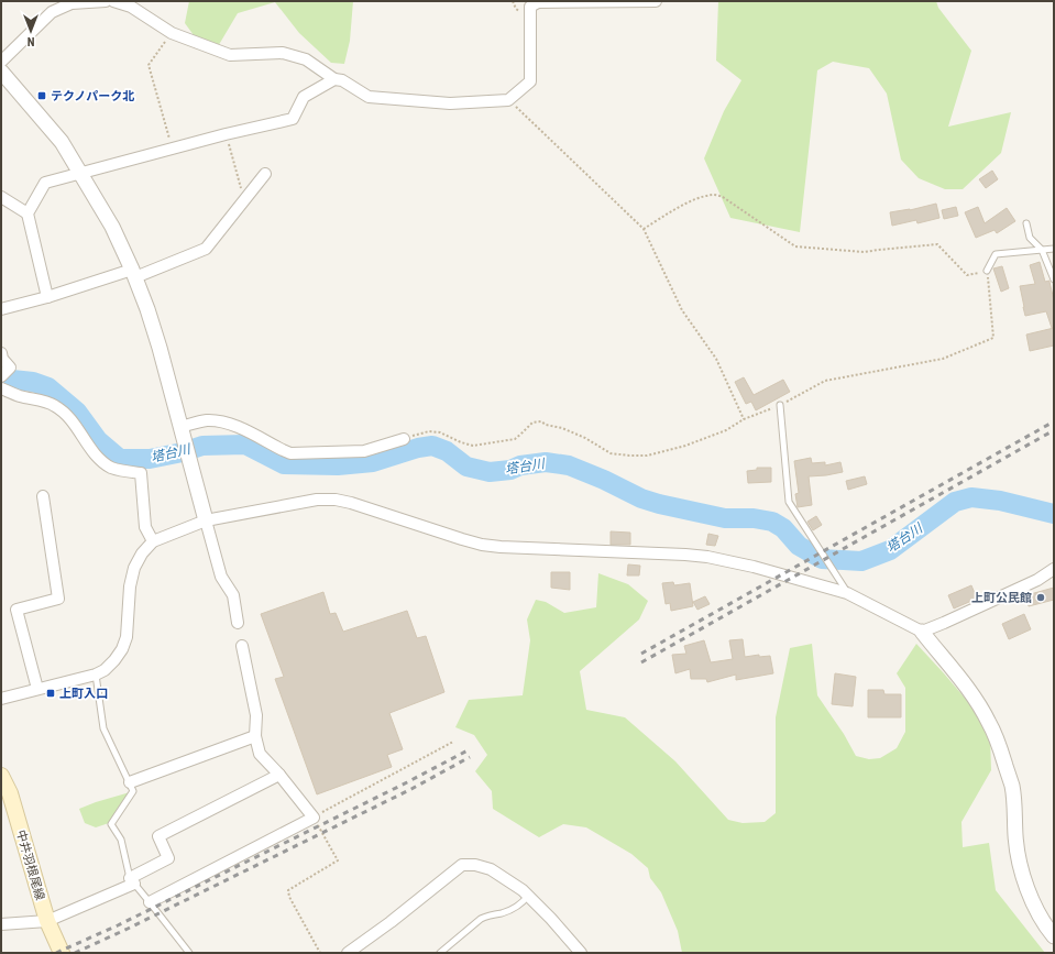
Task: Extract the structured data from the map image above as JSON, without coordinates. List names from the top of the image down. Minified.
{"streets":{"main road":["中井羽根尾線"]},"water":["塔台川"],"places":{"transit":["テクノパーク北","上町入口"],"other":["上町公民館"]},"north":"bottom"}
